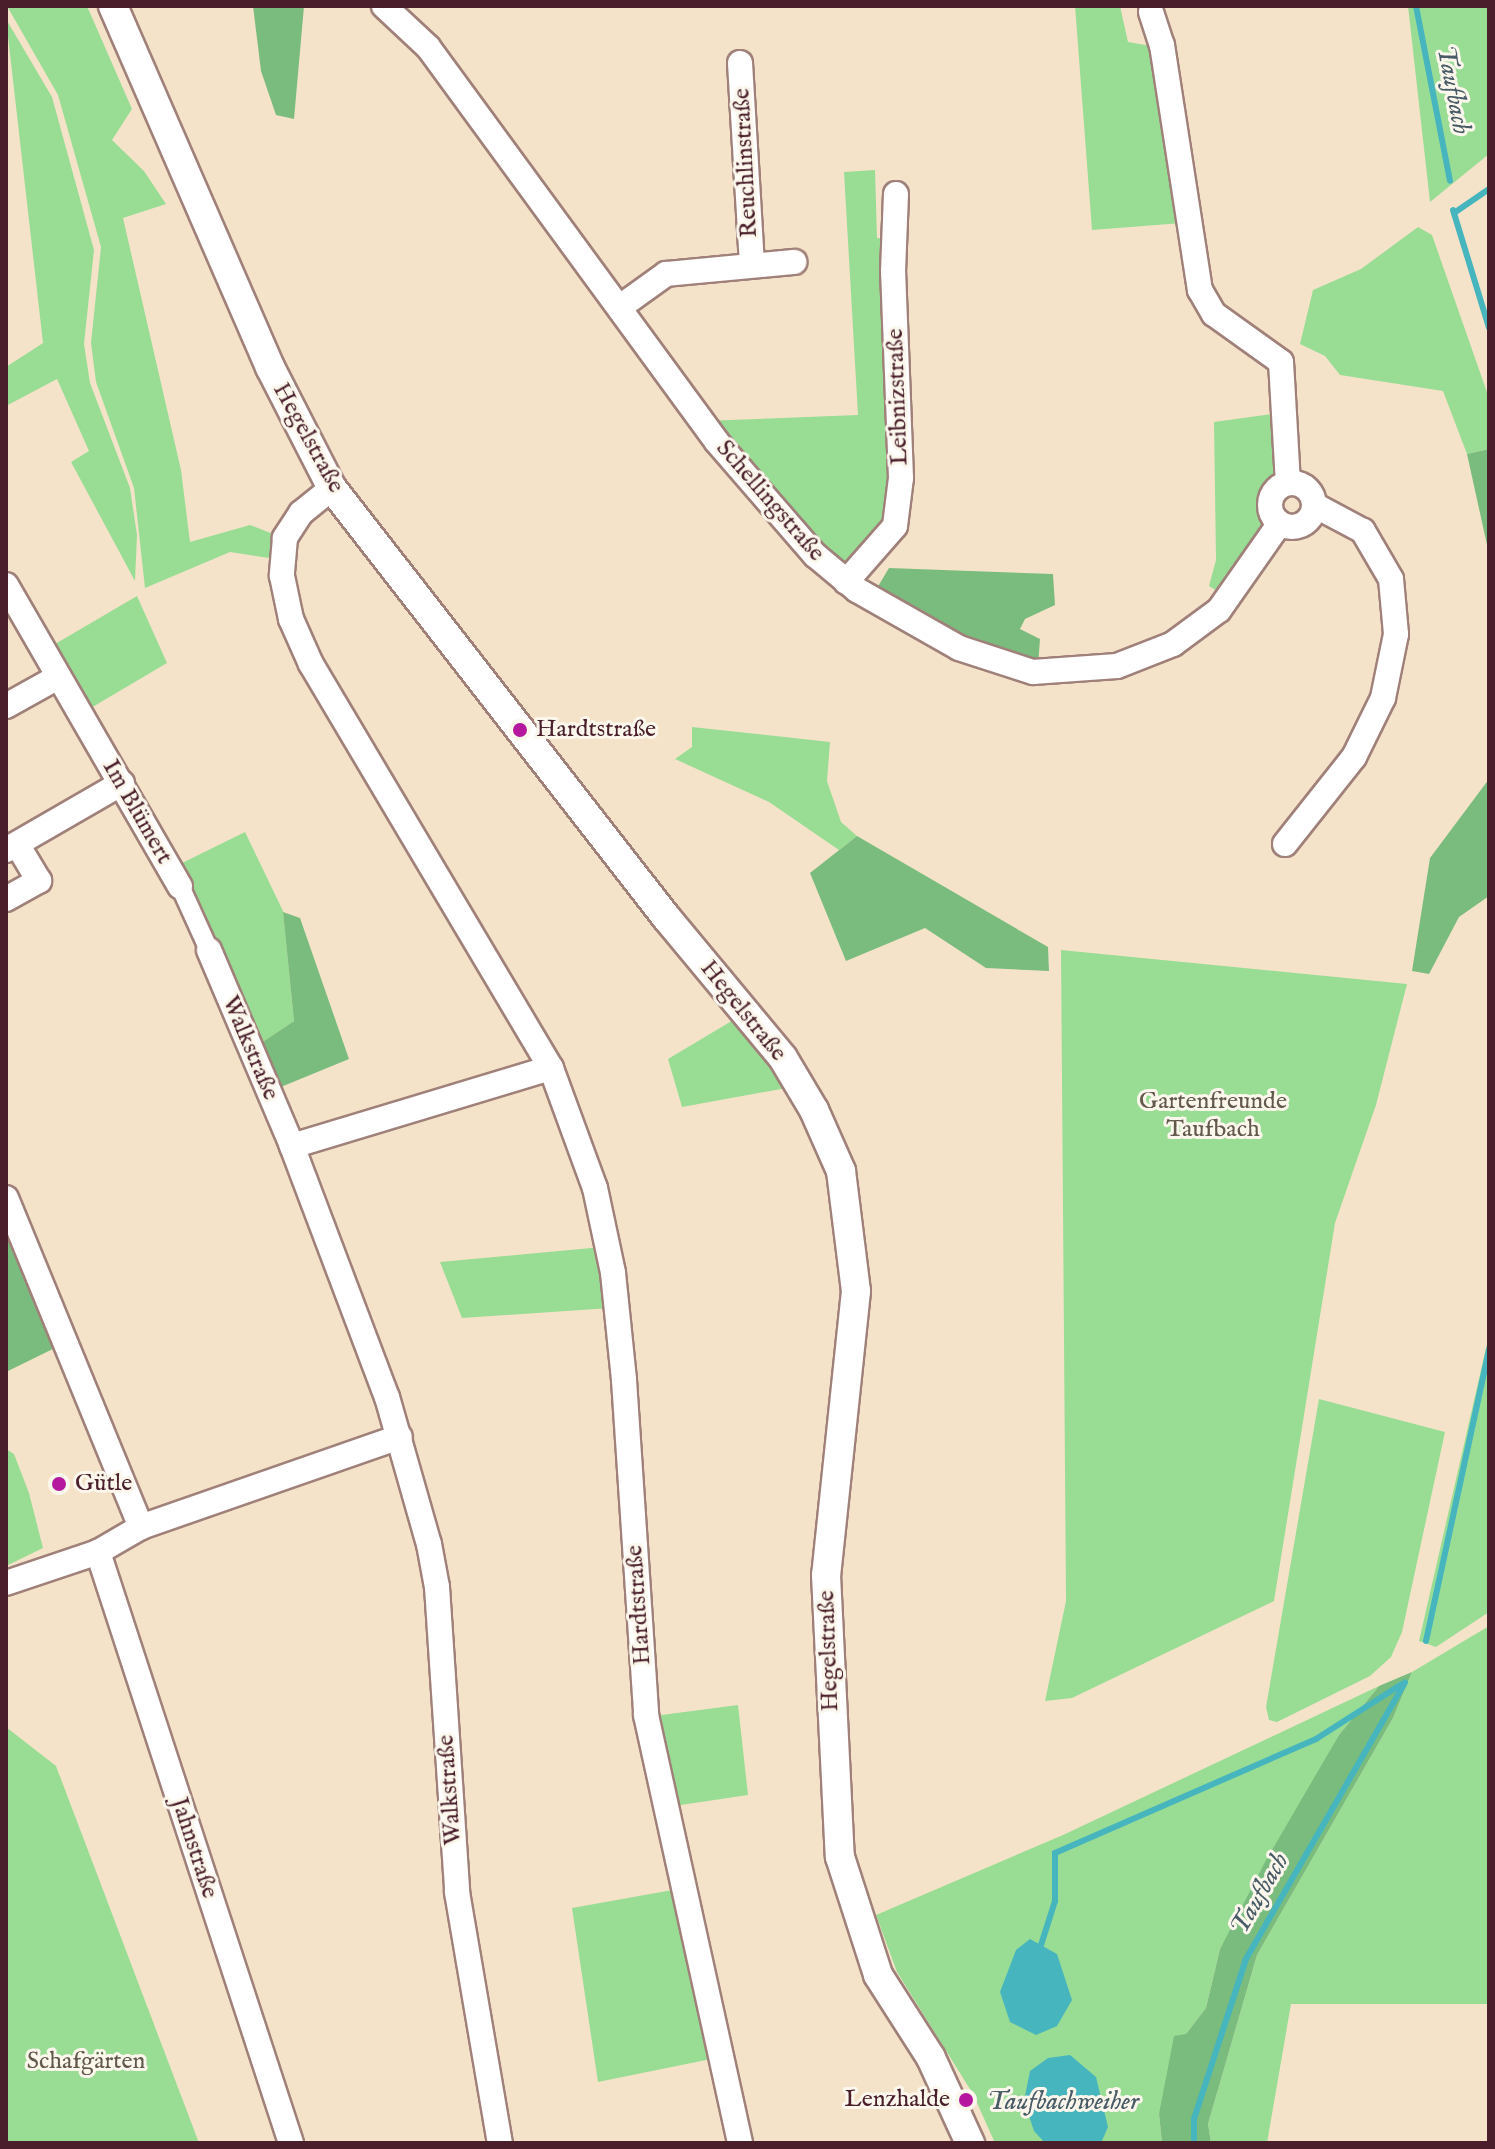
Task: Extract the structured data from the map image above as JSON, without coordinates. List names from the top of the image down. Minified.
{"streets":{"street":["Reuchlinstraße","Leibnizstraße","Hegelstraße","Schellingstraße","Im Blümert","Walkstraße","Hardtstraße","Jahnstraße"]},"crossings":[["Reuchlinstraße","Schellingstraße"],["Leibnizstraße","Schellingstraße"],["Hegelstraße","Hardtstraße"],["Im Blümert","Walkstraße"]],"water":["Taufbach","Taufbachweiher"],"parks":["Gartenfreunde Taufbach","Schafgärten"],"places":["Hardtstraße","Gütle","Lenzhalde"]}
